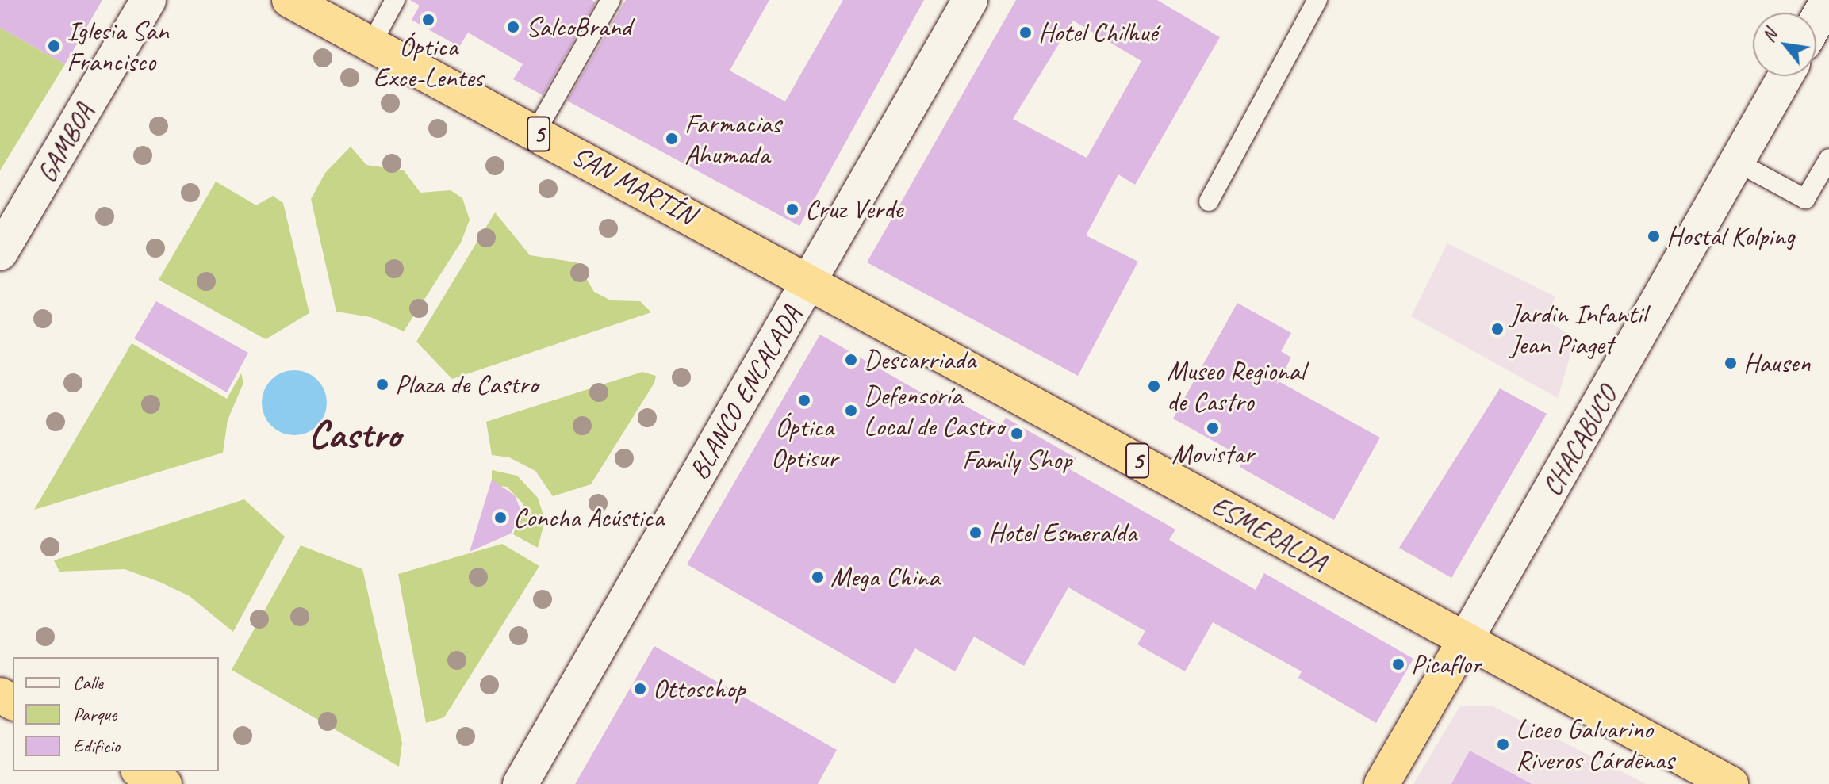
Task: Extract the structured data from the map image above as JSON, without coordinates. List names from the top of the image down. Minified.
{"streets":{"highway":["5","SAN MARTÍN","CHACABUCO","ESMERALDA"],"street":["GAMBOA","BLANCO ENCALADA"]},"crossings":[["SAN MARTÍN","BLANCO ENCALADA"],["SAN MARTÍN","ESMERALDA"],["BLANCO ENCALADA","ESMERALDA"],["CHACABUCO","ESMERALDA"]],"districts":["Castro"],"places":["Óptica Exce-Lentes","SalcoBrand","Hotel Chilhué","Iglesia San Francisco","Farmacias Ahumada","Cruz Verde","Hostal Kolping","Jardin Infantil Jean Piaget","Descarriada","Hausen","Plaza de Castro","Museo Regional de Castro","Óptica Optisur","Defensoría Local de Castro","Movistar","Family Shop","Concha Acústica","Hotel Esmeralda","Mega China","Picaflor","Ottoschop","Liceo Galvarino Riveros Cárdenas"],"legend":["Calle","Parque","Edificio"],"north":"top left"}
